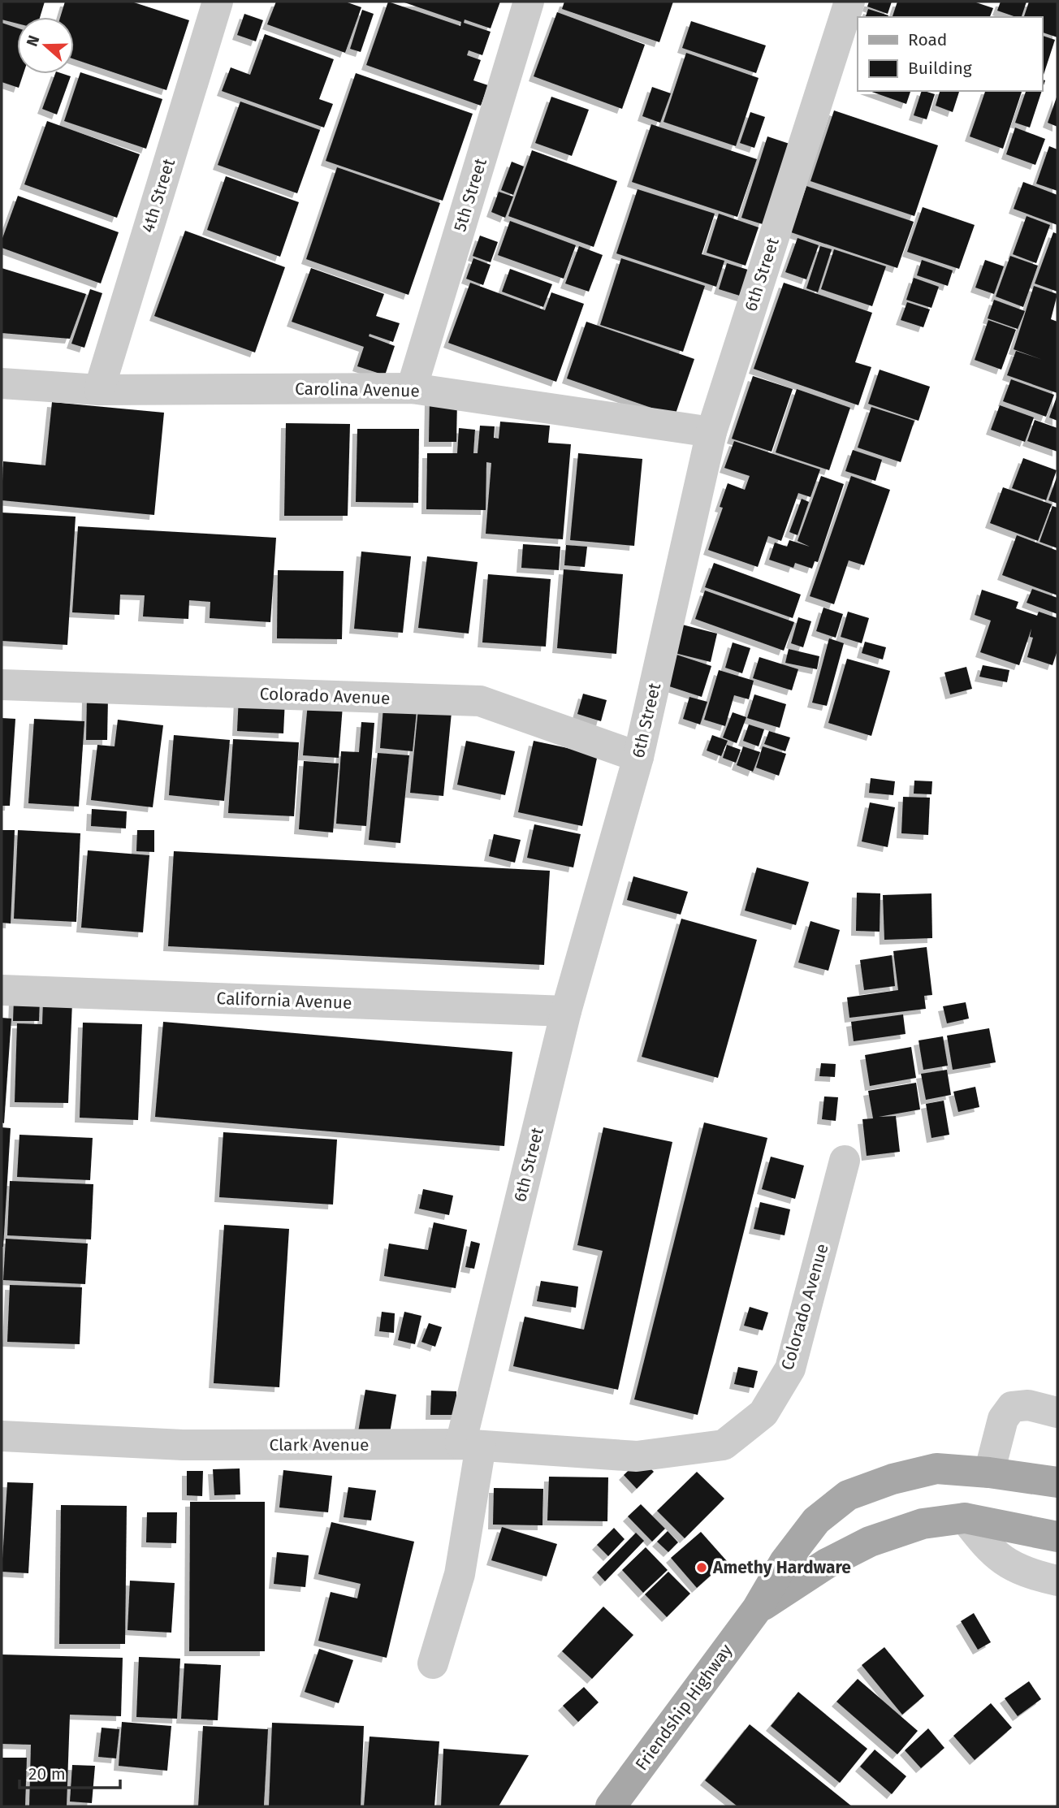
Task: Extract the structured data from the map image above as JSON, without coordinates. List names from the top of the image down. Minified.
{"streets":{"main road":["Friendship Highway"],"street":["5th Street","4th Street","6th Street","Carolina Avenue","Colorado Avenue","California Avenue","Clark Avenue"]},"crossings":[["5th Street","Carolina Avenue"],["4th Street","Carolina Avenue"],["6th Street","Carolina Avenue"],["6th Street","Colorado Avenue"],["6th Street","California Avenue"],["6th Street","Clark Avenue"],["Colorado Avenue","Clark Avenue"]],"places":["Amethy Hardware"],"legend":["Road","Building"],"scale_bar":"20 m","north":"left"}
